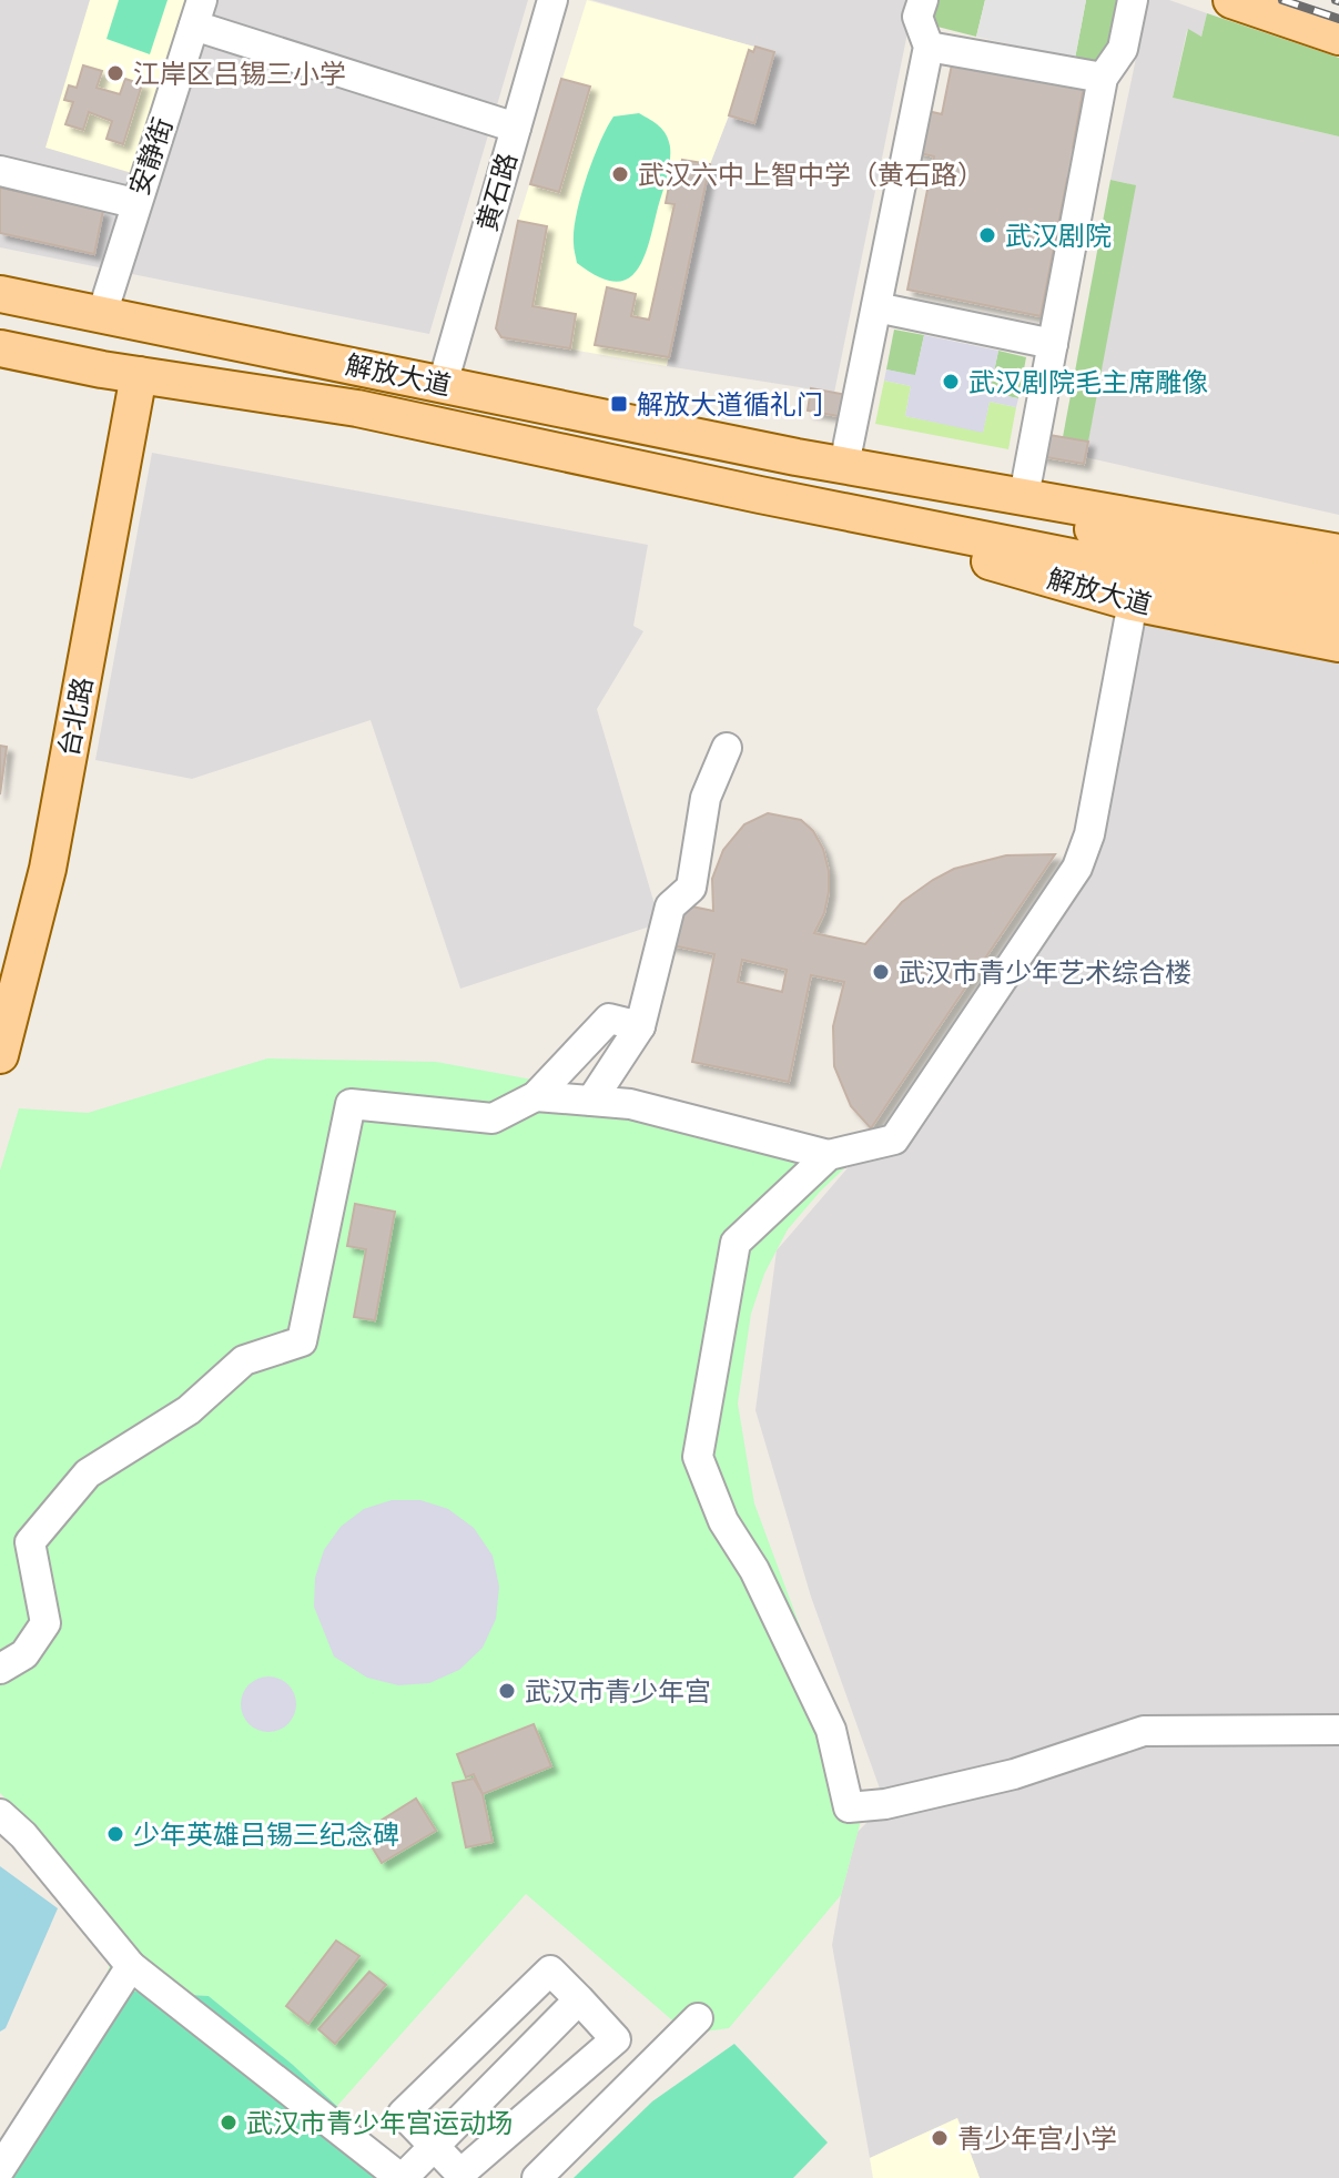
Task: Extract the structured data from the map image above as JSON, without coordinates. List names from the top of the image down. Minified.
{"streets":{"main road":["解放大道","台北路"],"street":["安静街","黄石路"]},"crossings":[["安静街","解放大道"],["黄石路","解放大道"],["解放大道","台北路"]],"places":{"other":["江岸区吕锡三小学","武汉六中上智中学（黄石路）","武汉剧院","武汉剧院毛主席雕像","武汉市青少年艺术综合楼","武汉市青少年宫","少年英雄吕锡三纪念碑","武汉市青少年宫运动场","青少年宫小学"],"transit":["解放大道循礼门"]}}
